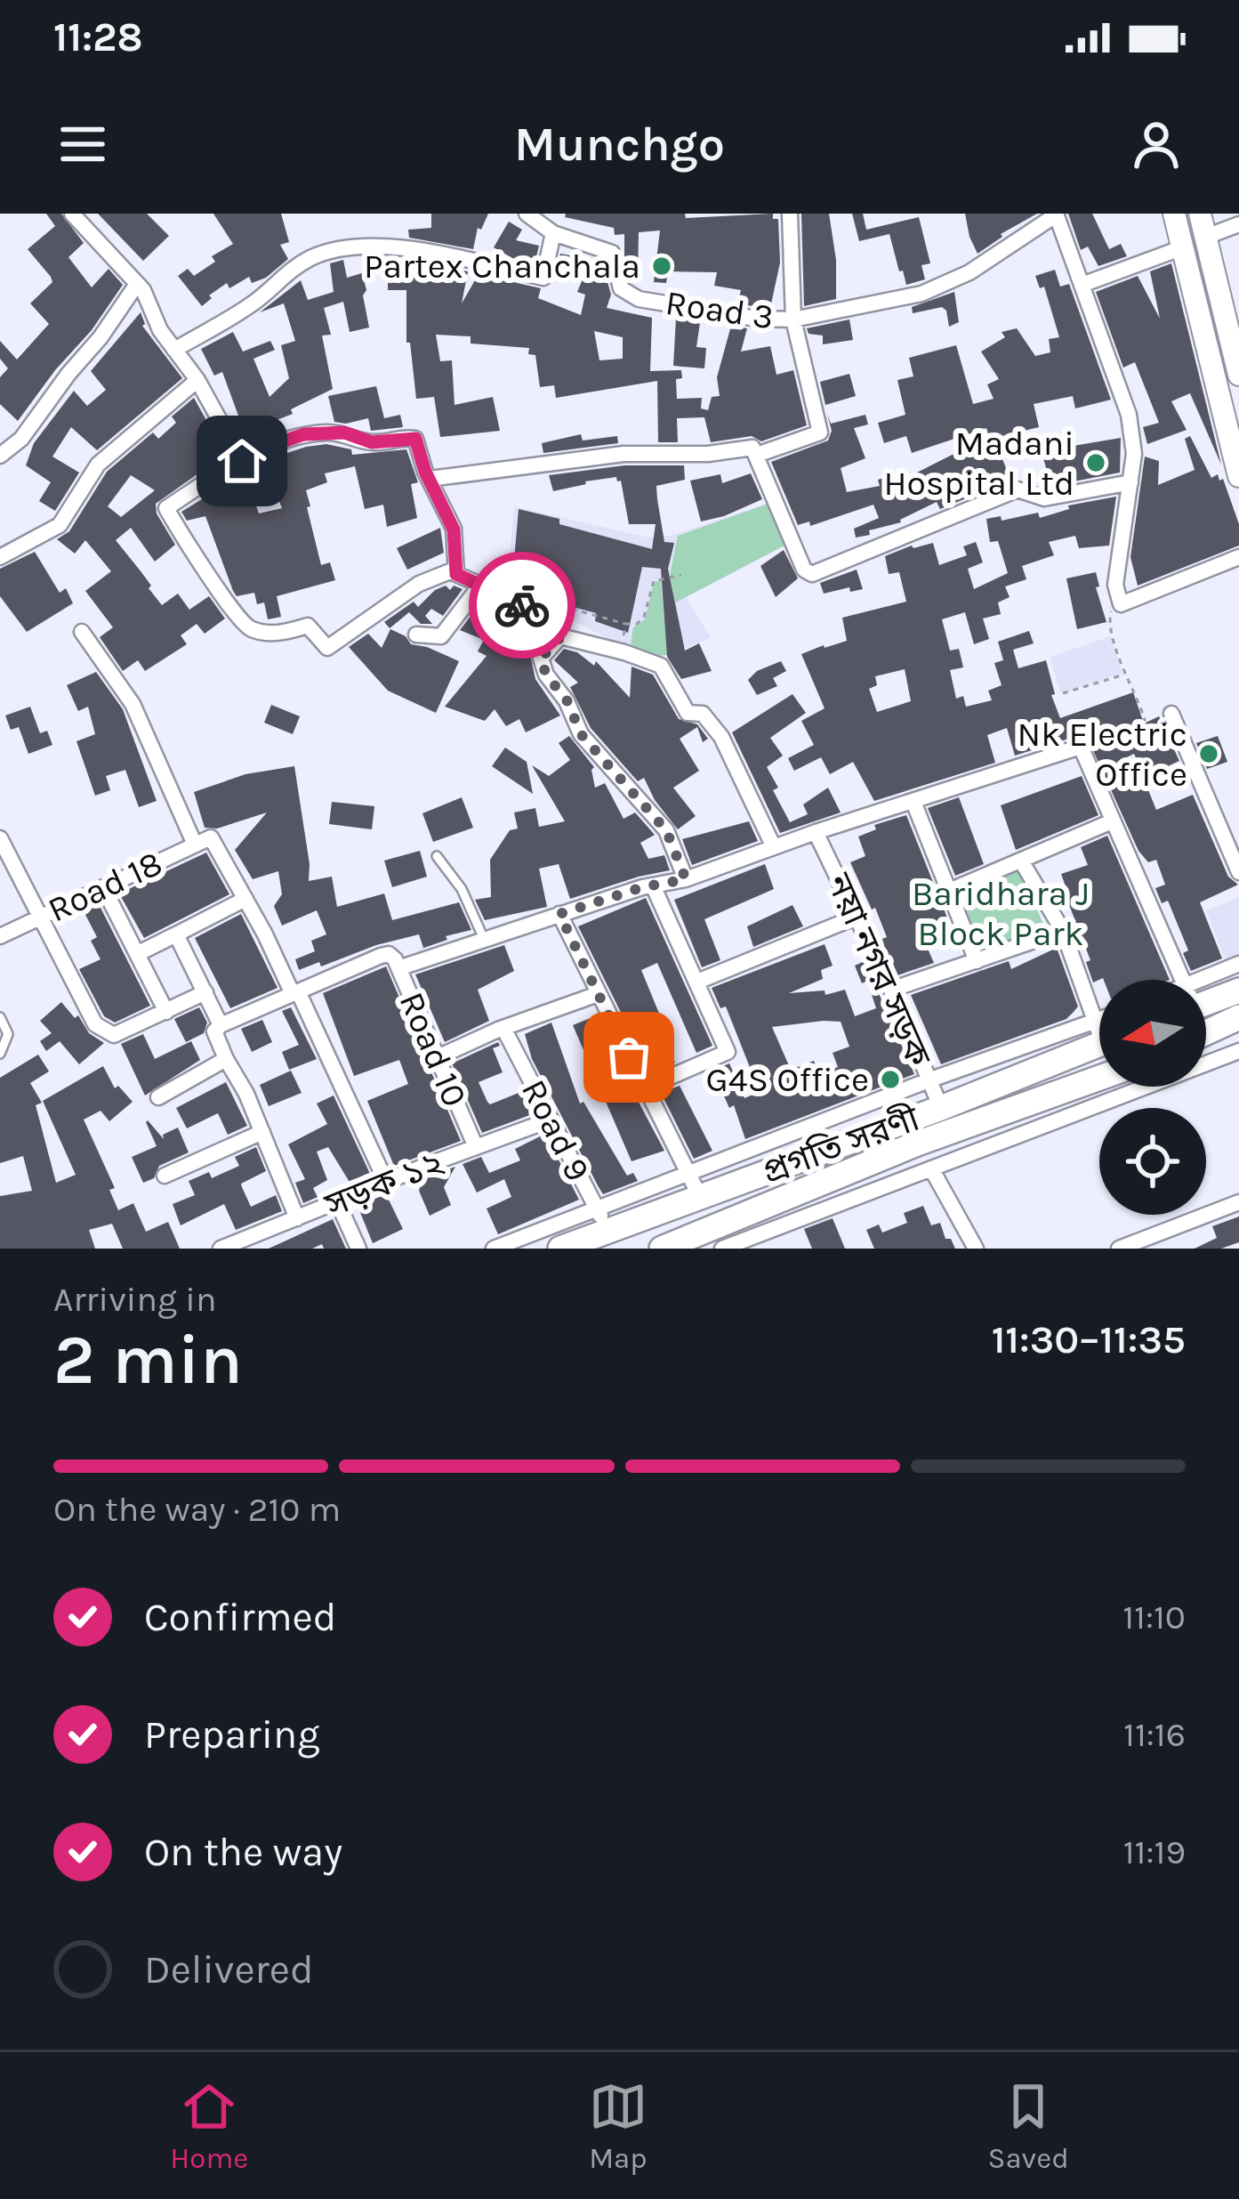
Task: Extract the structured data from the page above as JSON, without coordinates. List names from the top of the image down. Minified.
{"streets":{"main road":["প্রগতি সরণী"],"street":["Road 3","Road 18","নয়া নগর সড়ক","Road 10","Road 9","সড়ক ১২"]},"crossings":[["নয়া নগর সড়ক","প্রগতি সরণী"],["Road 10","সড়ক ১২"],["Road 9","প্রগতি সরণী"],["Road 9","সড়ক ১২"]],"parks":["Baridhara J Block Park"],"places":["Partex Chanchala","Madani Hospital Ltd","Nk Electric Office","G4S Office"],"north":"left","page":{"status":"11:28","header":"Munchgo","heading":["2 min","Arriving in","11:30–11:35"],"bar":"On the way · 210 m","list":[["Confirmed","11:10"],["Preparing","11:16"],["On the way","11:19"],"Delivered"],"tabs":["Home","Map","Saved"]}}
